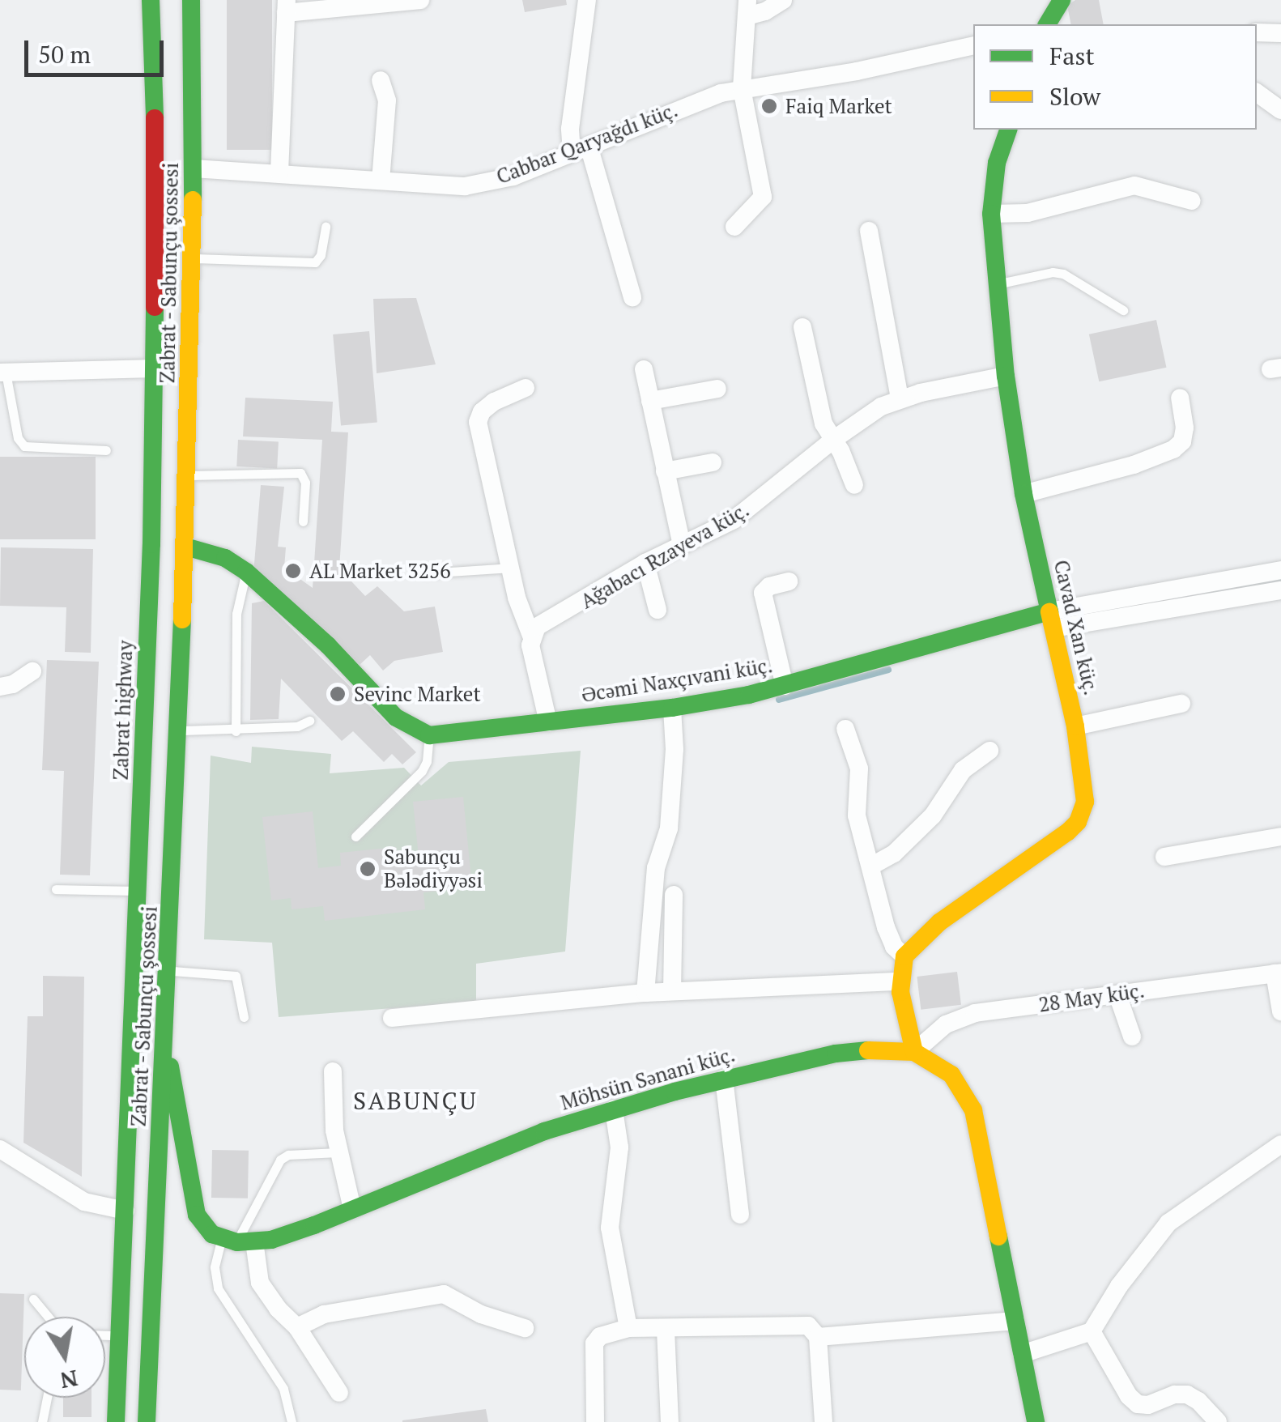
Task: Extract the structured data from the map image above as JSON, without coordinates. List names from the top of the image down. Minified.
{"streets":{"street":["Cabbar Qaryağdı küç.","Zabrat - Sabunçu şossesi","Ağabacı Rzayeva küç.","Cavad Xan küç.","Əcəmi Naxçıvani küç.","Zabrat highway","28 May küç.","Möhsün Sənani küç."]},"crossings":[["Cabbar Qaryağdı küç.","Zabrat - Sabunçu şossesi"],["Ağabacı Rzayeva küç.","Cavad Xan küç."],["Cavad Xan küç.","Əcəmi Naxçıvani küç."],["28 May küç.","Möhsün Sənani küç."]],"districts":["SABUNÇU"],"places":["Faiq Market","AL Market 3256","Sevinc Market","Sabunçu Bələdiyyəsi"],"legend":["Fast","Slow"],"scale_bar":"50 m","north":"bottom"}
